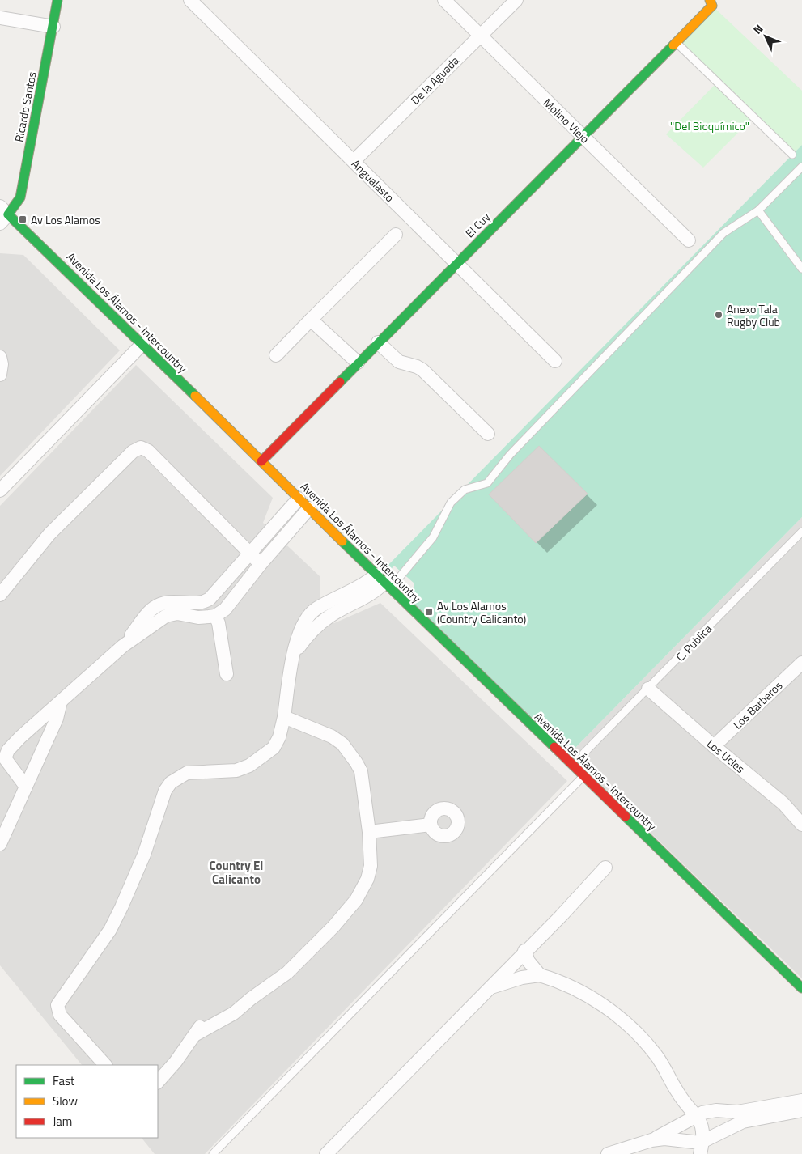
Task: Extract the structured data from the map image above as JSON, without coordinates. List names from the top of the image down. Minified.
{"streets":{"main road":["Ricardo Santos","El Cuy","Avenida Los Álamos - Intercountry"],"street":["De la Aguada","Molino Viejo","Angualasto","Los Barberos","Los Ucles"],"lane":["C. Publica"]},"crossings":[["De la Aguada","Molino Viejo"],["De la Aguada","Angualasto"],["Ricardo Santos","Avenida Los Álamos - Intercountry"],["Molino Viejo","El Cuy"],["Angualasto","El Cuy"],["El Cuy","Avenida Los Álamos - Intercountry"],["C. Publica","Los Ucles"],["Los Barberos","Los Ucles"]],"districts":["Country El Calicanto"],"parks":["\"Del Bioquímico\""],"places":{"transit":["Av Los Alamos","Av Los Alamos (Country Calicanto)"],"other":["Anexo Tala Rugby Club"]},"legend":["Fast","Slow","Jam"],"north":"top left"}
